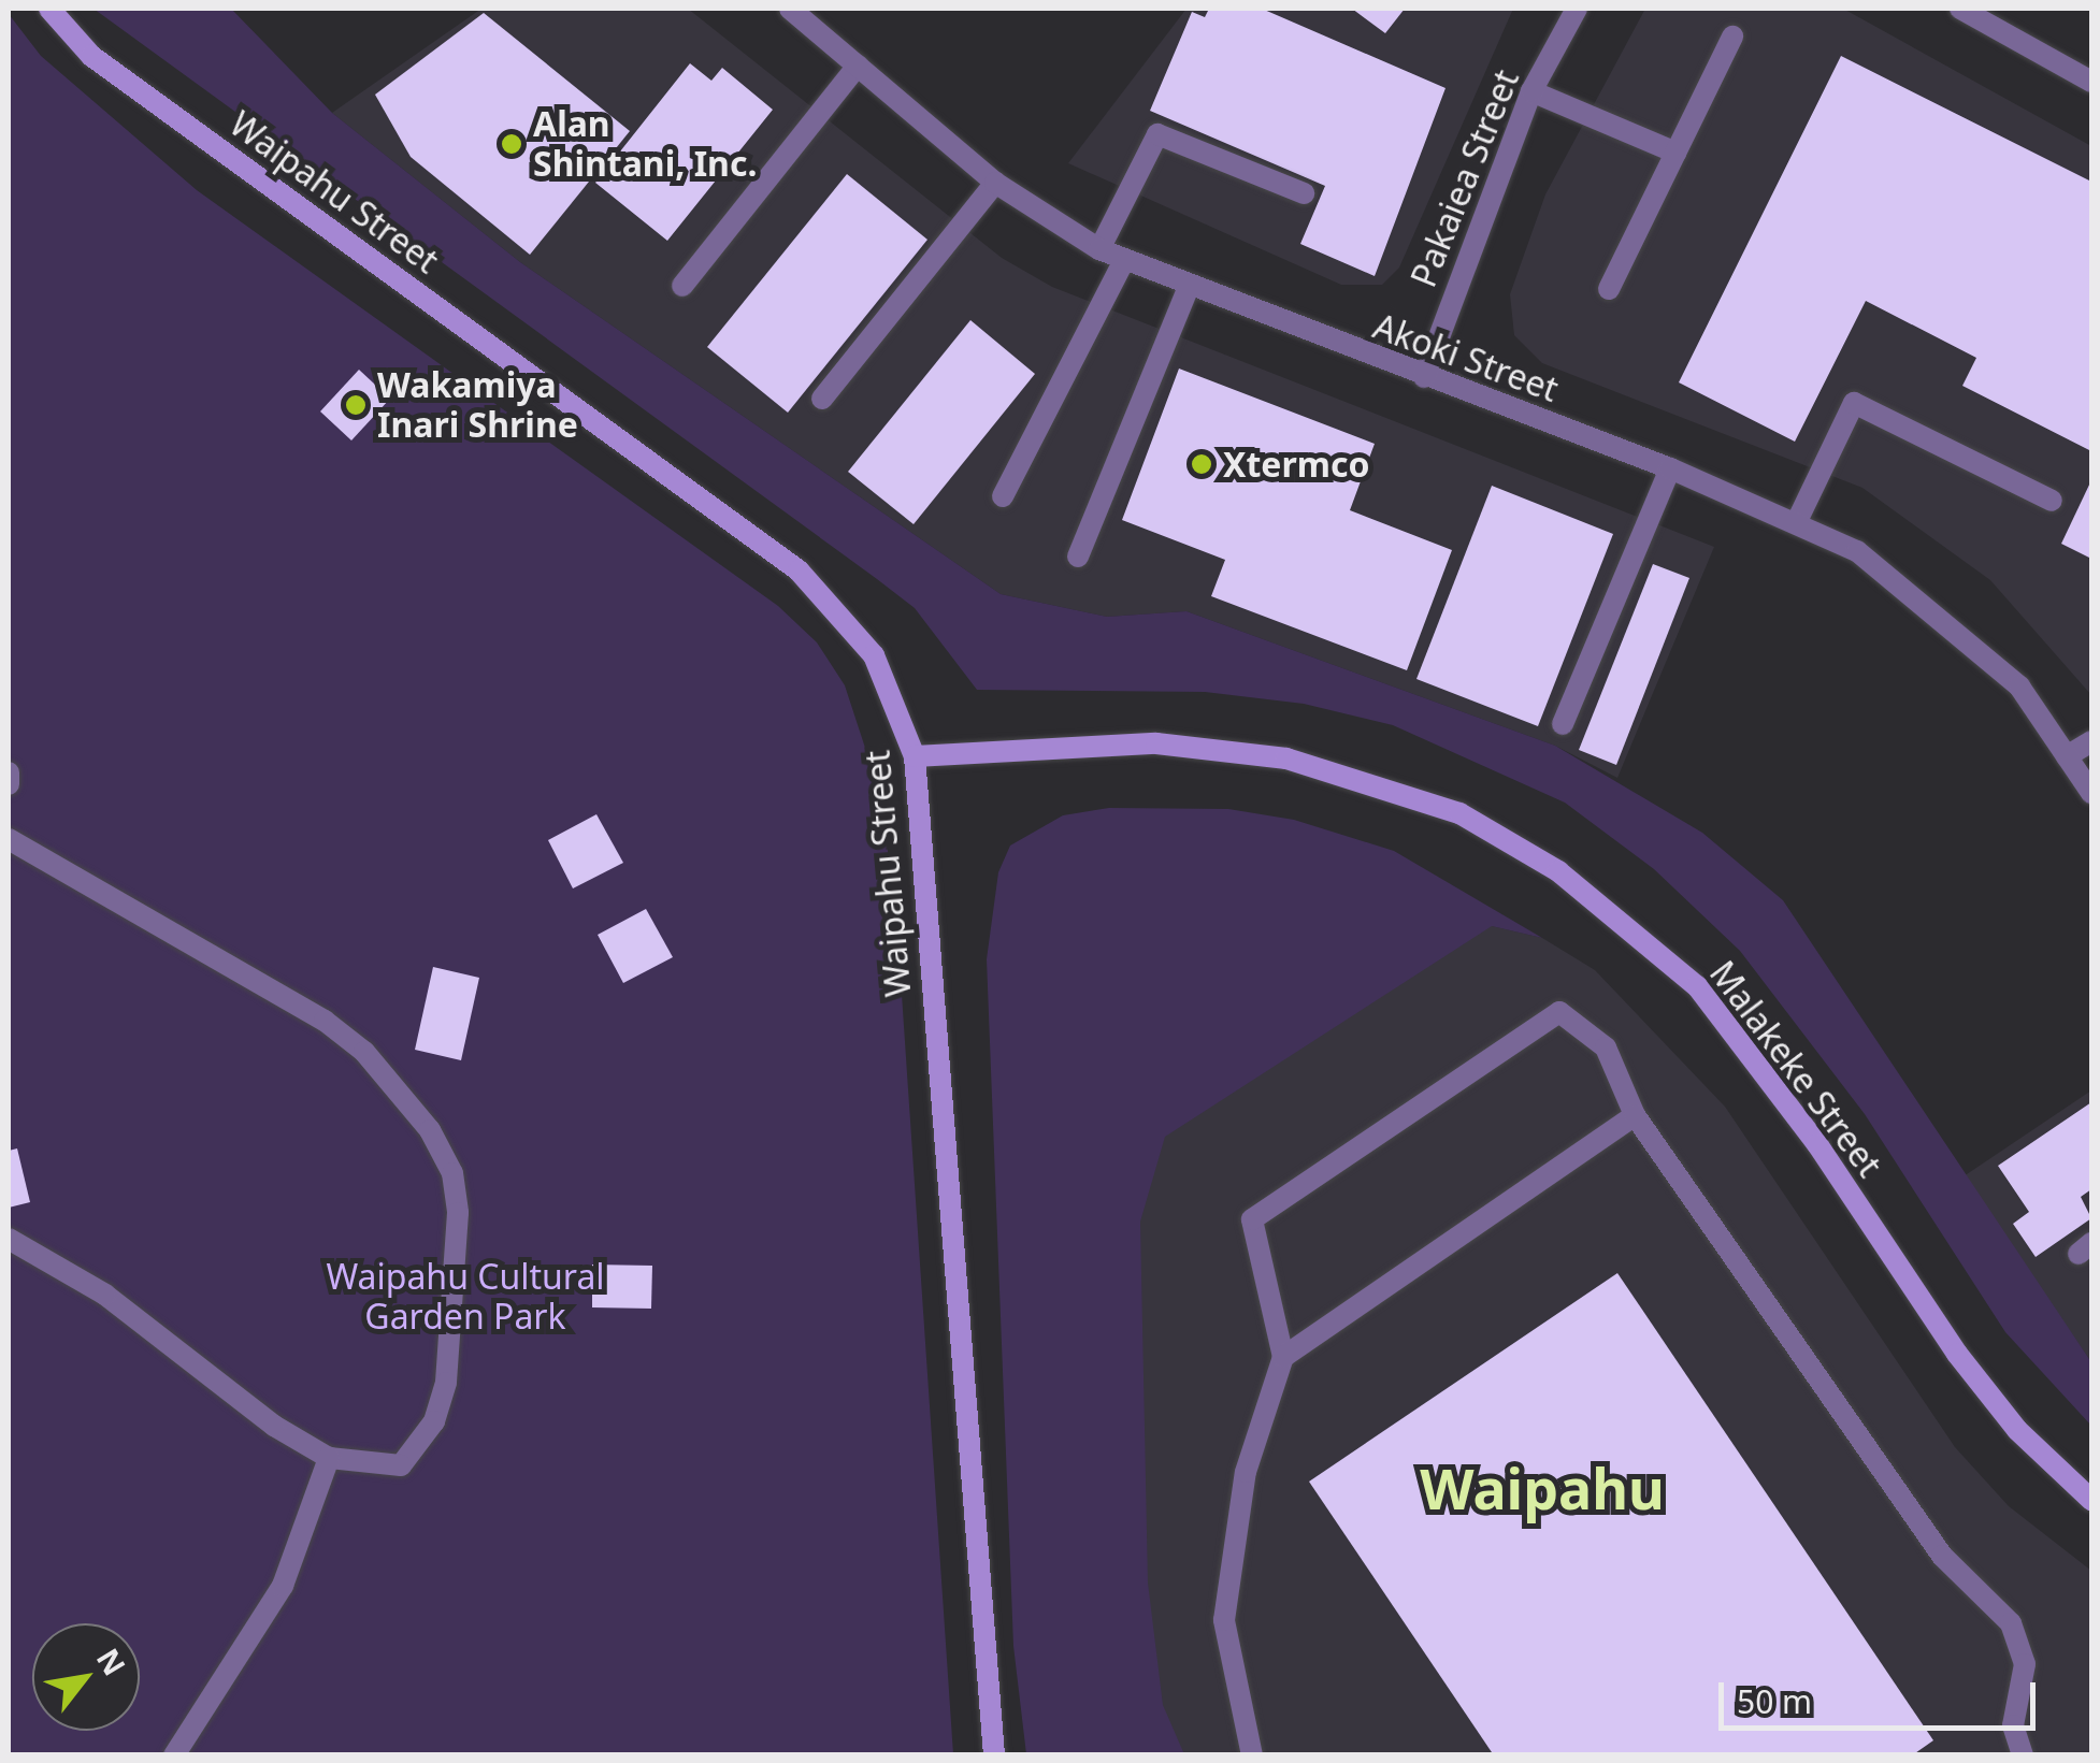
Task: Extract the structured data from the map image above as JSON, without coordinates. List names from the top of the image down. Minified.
{"streets":{"street":["Pakaiea Street","Waipahu Street","Akoki Street","Malakeke Street"]},"crossings":[["Pakaiea Street","Akoki Street"],["Waipahu Street","Malakeke Street"]],"districts":["Waipahu"],"parks":["Waipahu Cultural Garden Park"],"places":["Alan Shintani, Inc.","Wakamiya Inari Shrine","Xtermco"],"scale_bar":"50 m","north":"top right"}
